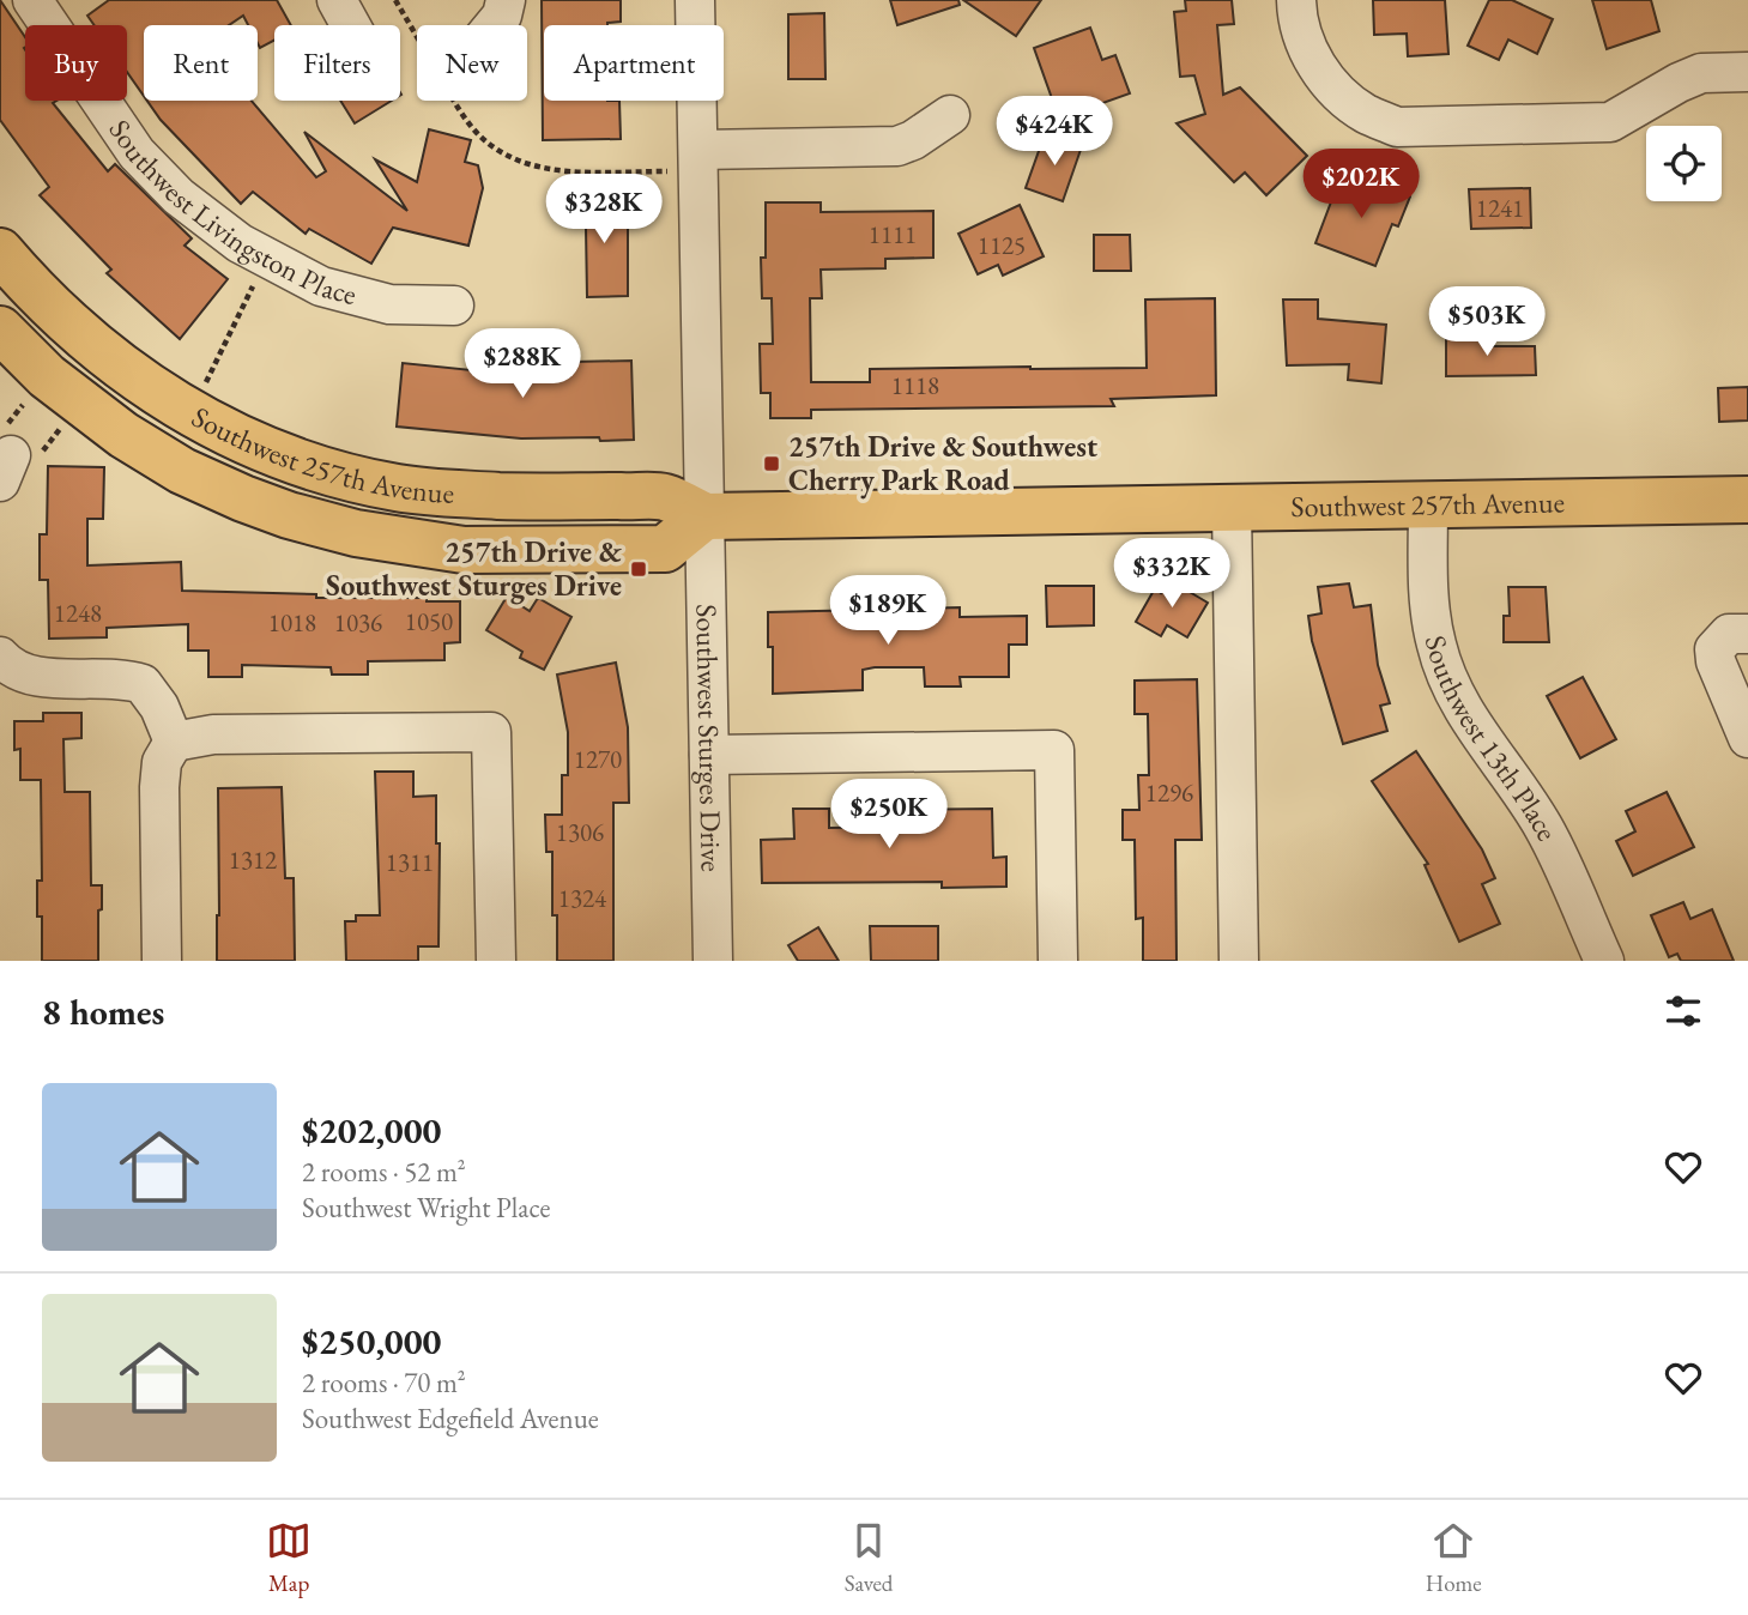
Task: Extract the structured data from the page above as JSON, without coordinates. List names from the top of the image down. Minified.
{"streets":{"main road":["Southwest 257th Avenue"],"street":["Southwest Livingston Place","Southwest 13th Place","Southwest Sturges Drive"]},"crossings":[["Southwest 257th Avenue","Southwest 13th Place"],["Southwest 257th Avenue","Southwest Sturges Drive"]],"places":{"transit":["257th Drive & Southwest Cherry Park Road","257th Drive & Southwest Sturges Drive"]},"house_numbers":["1241","1111","1125","1118","1248","1050","1018","1036","1270","1296","1306","1312","1311","1324"],"page":{"chip":["Buy","Rent","Filters","New","Apartment"],"price":["$424K","$202K","$328K","$503K","$288K","$332K","$189K","$250K"],"heading":"8 homes","list":[{"name":"$202,000","note":"2 rooms · 52 m² · Southwest Wright Place"},{"name":"$250,000","note":"2 rooms · 70 m² · Southwest Edgefield Avenue"}],"tabs":["Map","Saved","Home"]}}
